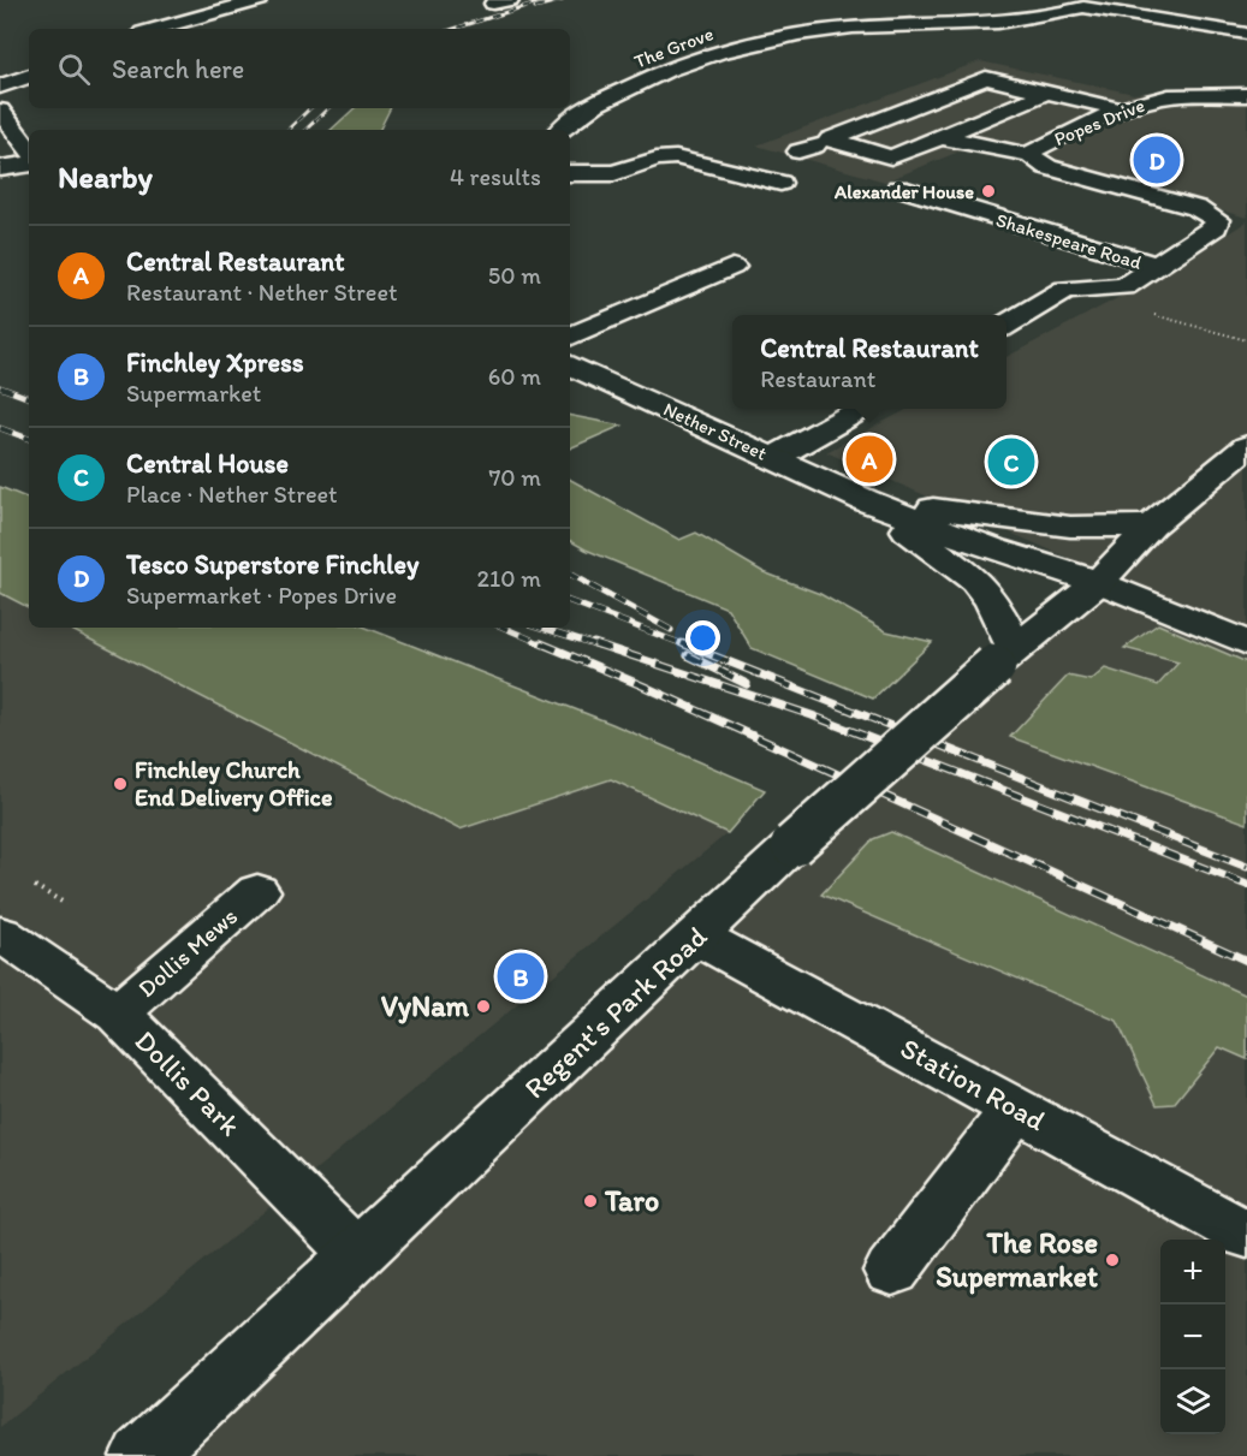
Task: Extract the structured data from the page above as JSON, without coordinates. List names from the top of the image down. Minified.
{"streets":{"street":["The Grove","Popes Drive","Shakespeare Road","Nether Street","Dollis Mews","Regent's Park Road","Dollis Park","Station Road"]},"crossings":[["Popes Drive","Shakespeare Road"],["Nether Street","Regent's Park Road"],["Dollis Mews","Dollis Park"],["Regent's Park Road","Dollis Park"],["Regent's Park Road","Station Road"]],"places":["Alexander House","Finchley Church End Delivery Office","VyNam","Taro","The Rose Supermarket"],"page":{"search":"Search here","heading":["Nearby","4 results"],"pins":["D","A","C","B"],"list":[{"mark":"A","name":"Central Restaurant","note":"Restaurant · Nether Street","value":"50 m"},{"mark":"B","name":"Finchley Xpress","note":"Supermarket","value":"60 m"},{"mark":"C","name":"Central House","note":"Place · Nether Street","value":"70 m"},{"mark":"D","name":"Tesco Superstore Finchley","note":"Supermarket · Popes Drive","value":"210 m"}],"popup":["Central Restaurant","Restaurant"],"map_buttons":["+","−"]}}
